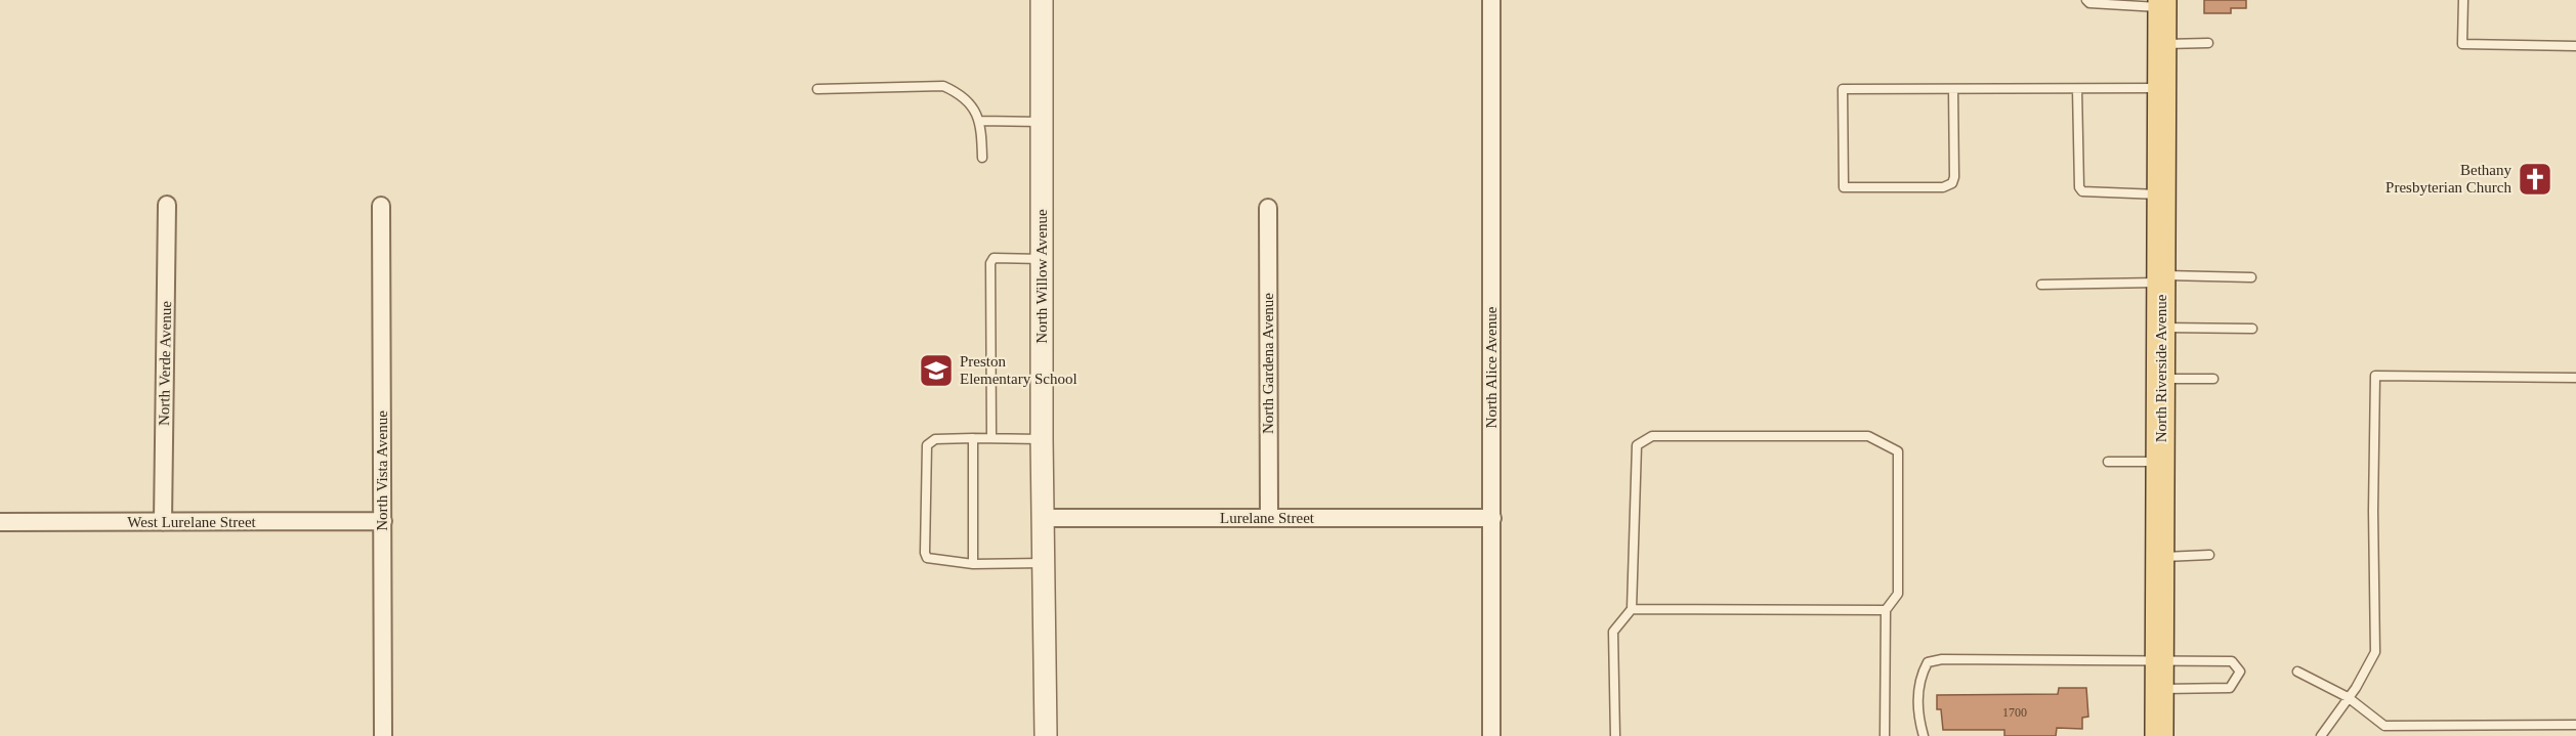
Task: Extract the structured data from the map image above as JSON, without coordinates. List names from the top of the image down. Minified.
{"streets":{"main road":["North Riverside Avenue"],"street":["North Willow Avenue","North Verde Avenue","North Gardena Avenue","North Alice Avenue","North Vista Avenue","Lurelane Street","West Lurelane Street"]},"crossings":[["North Willow Avenue","Lurelane Street"],["North Verde Avenue","West Lurelane Street"],["North Gardena Avenue","Lurelane Street"],["North Alice Avenue","Lurelane Street"],["North Vista Avenue","West Lurelane Street"]],"places":{"church":["Bethany Presbyterian Church"],"school or university":["Preston Elementary School"]},"house_numbers":["1700"]}
